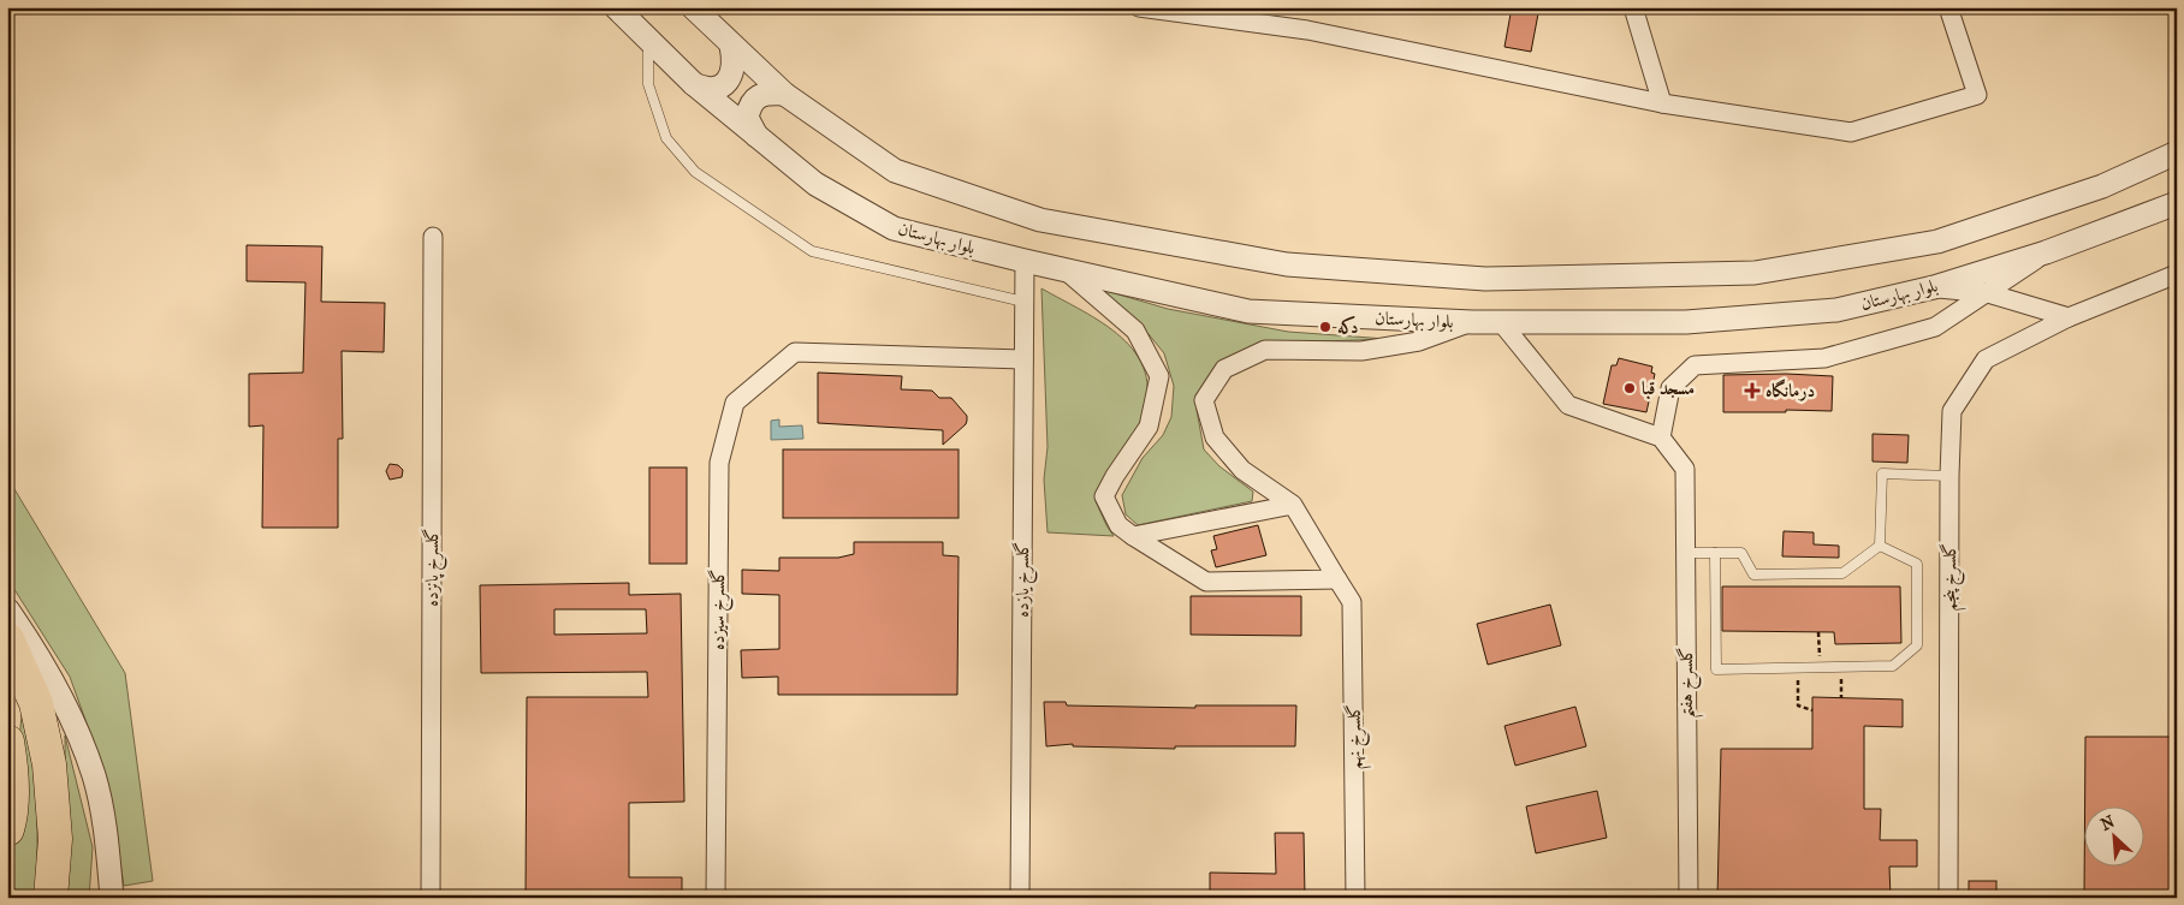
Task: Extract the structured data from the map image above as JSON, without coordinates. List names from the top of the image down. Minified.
{"streets":{"street":["بلوار بهارستان","گلسرخ پانزده","گلسرخ پنجم","گلسرخ یازده","گلسرخ سیزده","گلسرخ هفتم","گلسرخ نهم"]},"crossings":[["بلوار بهارستان","گلسرخ یازده"],["گلسرخ یازده","گلسرخ سیزده"]],"places":{"other":["دکه","مسجد قبا"],"health":["درمانگاه"]},"north":"top left"}
